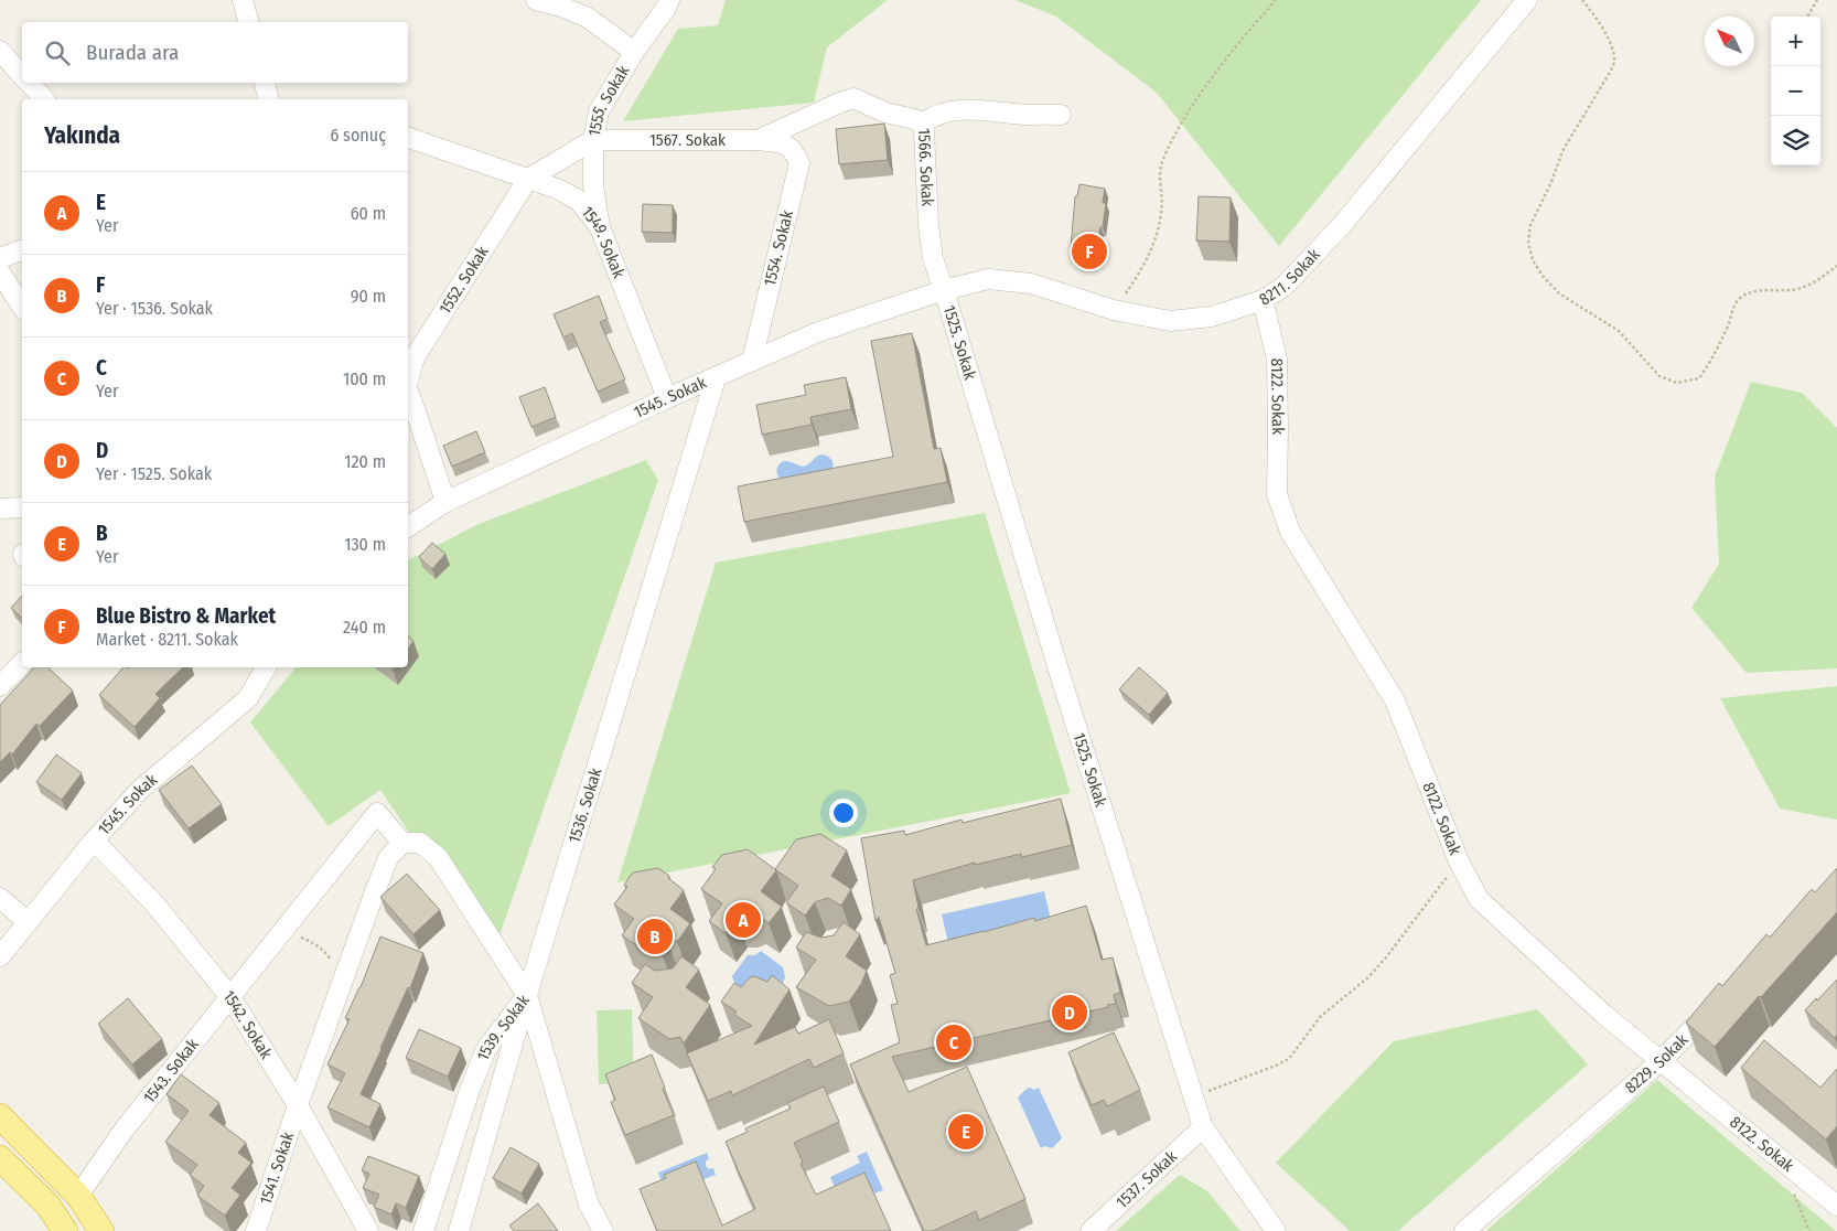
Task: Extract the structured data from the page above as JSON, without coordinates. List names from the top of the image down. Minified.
{"streets":{"street":["1555. Sokak","1567. Sokak","1566. Sokak","1549. Sokak","1554. Sokak","8211. Sokak","1552. Sokak","1525. Sokak","8122. Sokak","1545. Sokak","1536. Sokak","1542. Sokak","1539. Sokak","8229. Sokak","1543. Sokak","1541. Sokak","1537. Sokak"]},"crossings":[["1555. Sokak","1567. Sokak"],["1555. Sokak","1549. Sokak"],["1555. Sokak","1552. Sokak"],["1567. Sokak","1566. Sokak"],["1567. Sokak","1554. Sokak"],["1566. Sokak","8211. Sokak"],["1566. Sokak","1525. Sokak"],["1566. Sokak","1545. Sokak"],["1549. Sokak","1552. Sokak"],["1549. Sokak","1545. Sokak"],["1554. Sokak","1545. Sokak"],["8211. Sokak","1525. Sokak"],["8211. Sokak","8122. Sokak"],["8211. Sokak","1545. Sokak"],["1552. Sokak","1545. Sokak"],["1525. Sokak","1545. Sokak"],["1525. Sokak","1537. Sokak"],["8122. Sokak","8229. Sokak"],["1545. Sokak","1536. Sokak"],["1545. Sokak","1542. Sokak"],["1536. Sokak","1539. Sokak"],["1542. Sokak","1543. Sokak"],["1542. Sokak","1541. Sokak"],["1543. Sokak","1541. Sokak"]],"north":"top left","page":{"map_buttons":["+","−"],"search":"Burada ara","heading":["Yakında","6 sonuç"],"list":[{"mark":"A","name":"E","note":"Yer","value":"60 m"},{"mark":"B","name":"F","note":"Yer · 1536. Sokak","value":"90 m"},{"mark":"C","name":"C","note":"Yer","value":"100 m"},{"mark":"D","name":"D","note":"Yer · 1525. Sokak","value":"120 m"},{"mark":"E","name":"B","note":"Yer","value":"130 m"},{"mark":"F","name":"Blue Bistro & Market","note":"Market · 8211. Sokak","value":"240 m"}],"pins":["F","A","B","D","C","E"]}}
